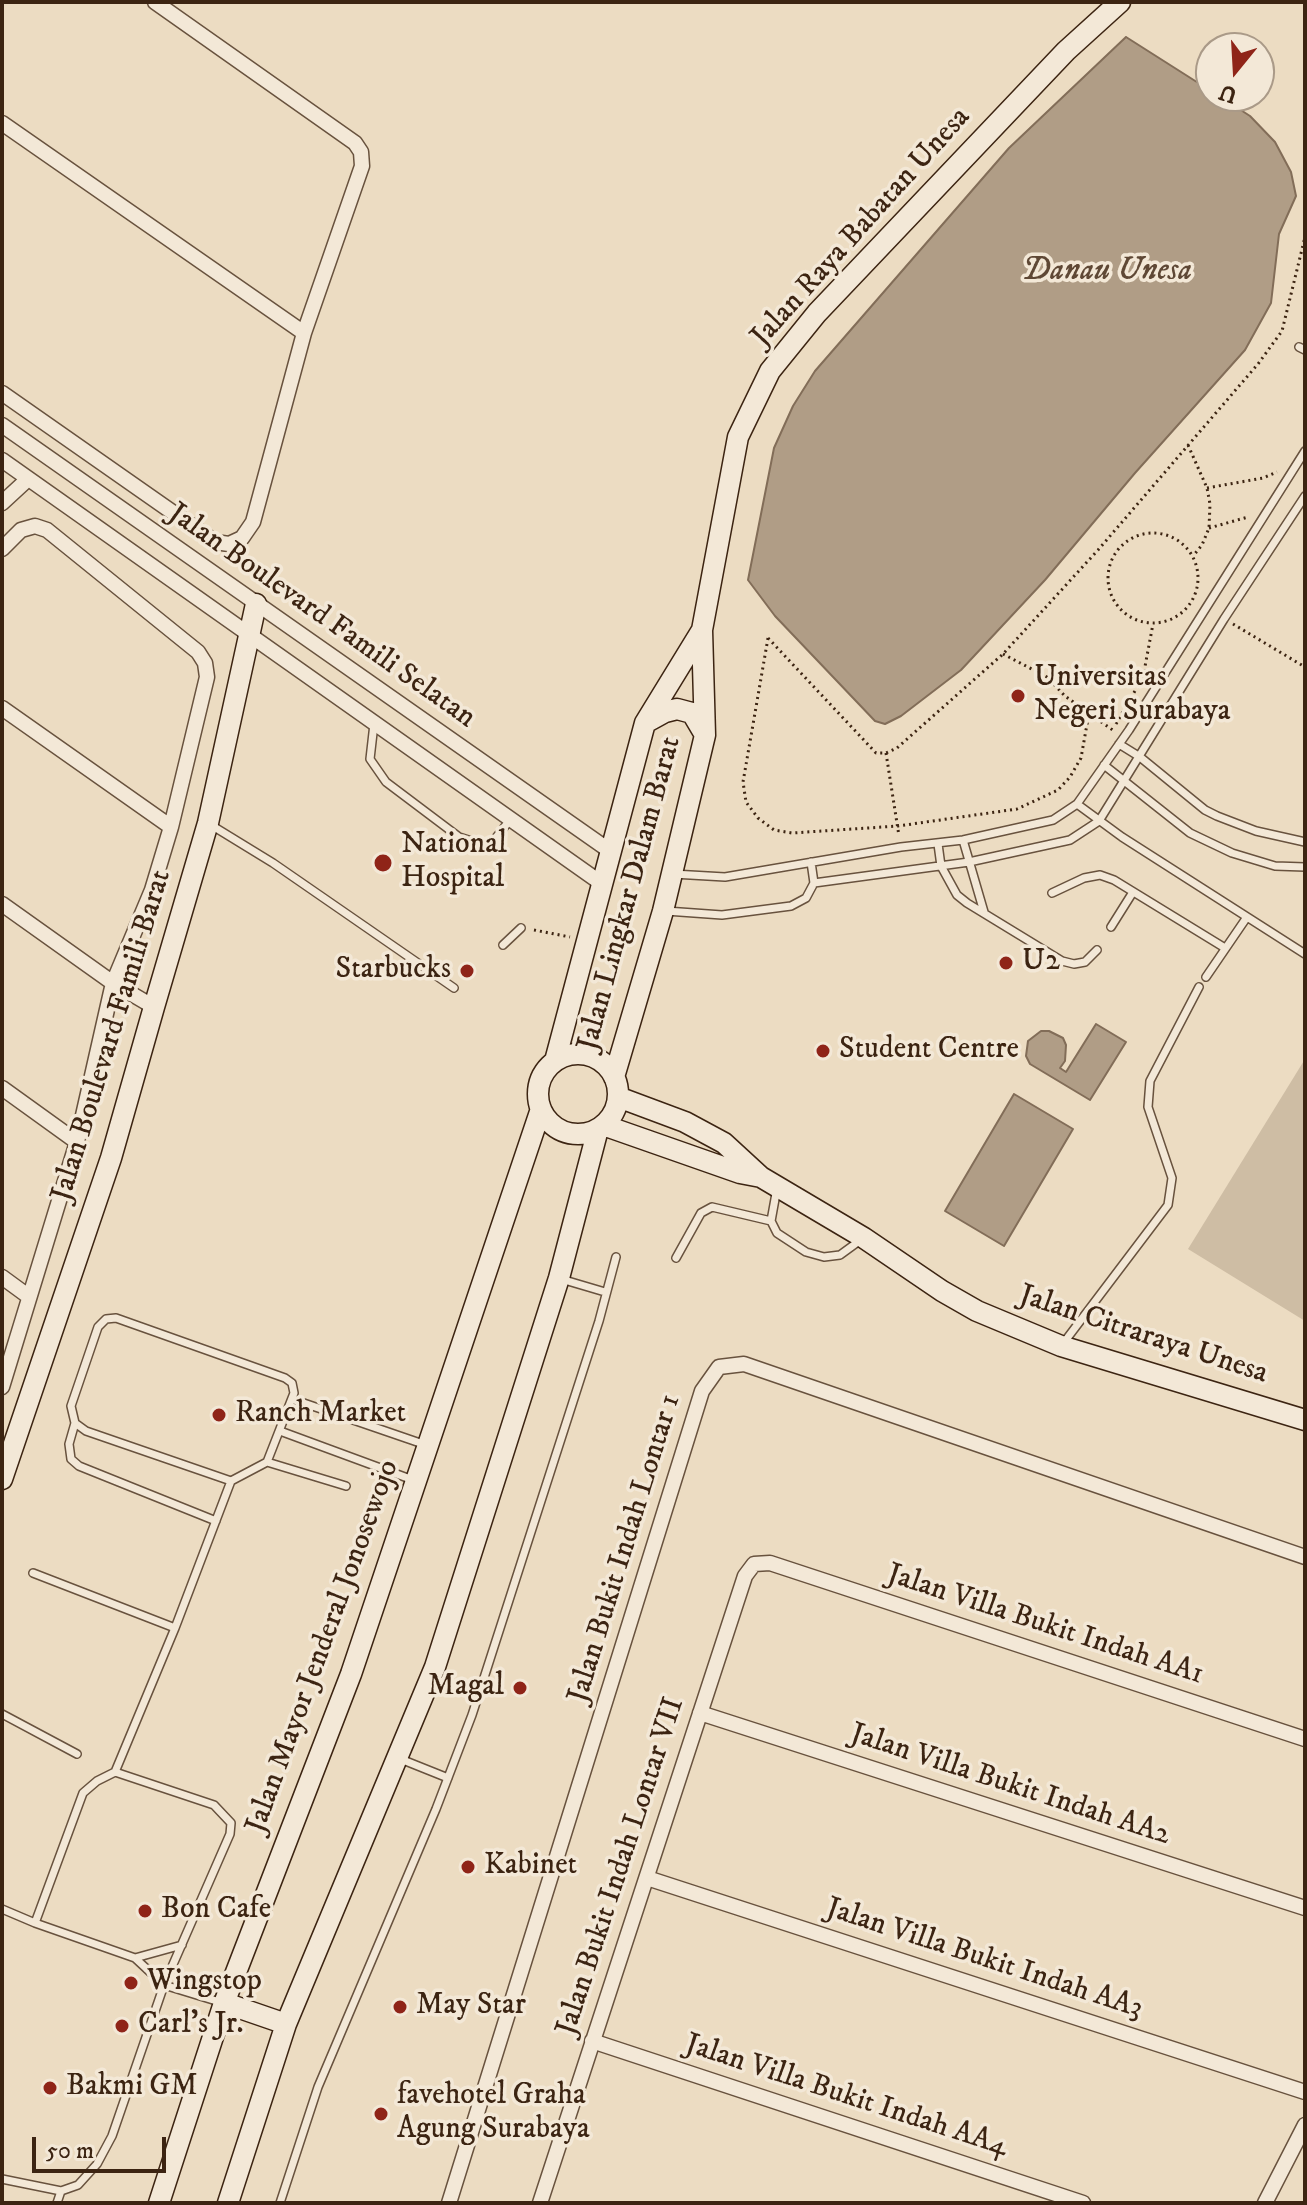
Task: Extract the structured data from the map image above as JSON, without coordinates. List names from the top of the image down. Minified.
{"streets":{"main road":["Jalan Raya Babatan Unesa","Jalan Lingkar Dalam Barat","Jalan Boulevard Famili Barat","Jalan Citraraya Unesa","Jalan Mayor Jenderal Jonosewojo"],"street":["Jalan Boulevard Famili Selatan","Jalan Bukit Indah Lontar 1","Jalan Villa Bukit Indah AA1","Jalan Villa Bukit Indah AA2","Jalan Bukit Indah Lontar VII","Jalan Villa Bukit Indah AA3","Jalan Villa Bukit Indah AA4"]},"crossings":[["Jalan Raya Babatan Unesa","Jalan Lingkar Dalam Barat"],["Jalan Boulevard Famili Selatan","Jalan Boulevard Famili Barat"],["Jalan Lingkar Dalam Barat","Jalan Citraraya Unesa"],["Jalan Lingkar Dalam Barat","Jalan Mayor Jenderal Jonosewojo"],["Jalan Citraraya Unesa","Jalan Mayor Jenderal Jonosewojo"],["Jalan Villa Bukit Indah AA1","Jalan Bukit Indah Lontar VII"],["Jalan Villa Bukit Indah AA2","Jalan Bukit Indah Lontar VII"],["Jalan Bukit Indah Lontar VII","Jalan Villa Bukit Indah AA3"],["Jalan Bukit Indah Lontar VII","Jalan Villa Bukit Indah AA4"]],"water":["Danau Unesa"],"places":["Universitas Negeri Surabaya","National Hospital","U2","Starbucks","Student Centre","Ranch Market","Magal","Kabinet","Bon Cafe","Wingstop","May Star","Carl's Jr.","Bakmi GM","favehotel Graha Agung Surabaya"],"scale_bar":"50 m","north":"bottom"}
